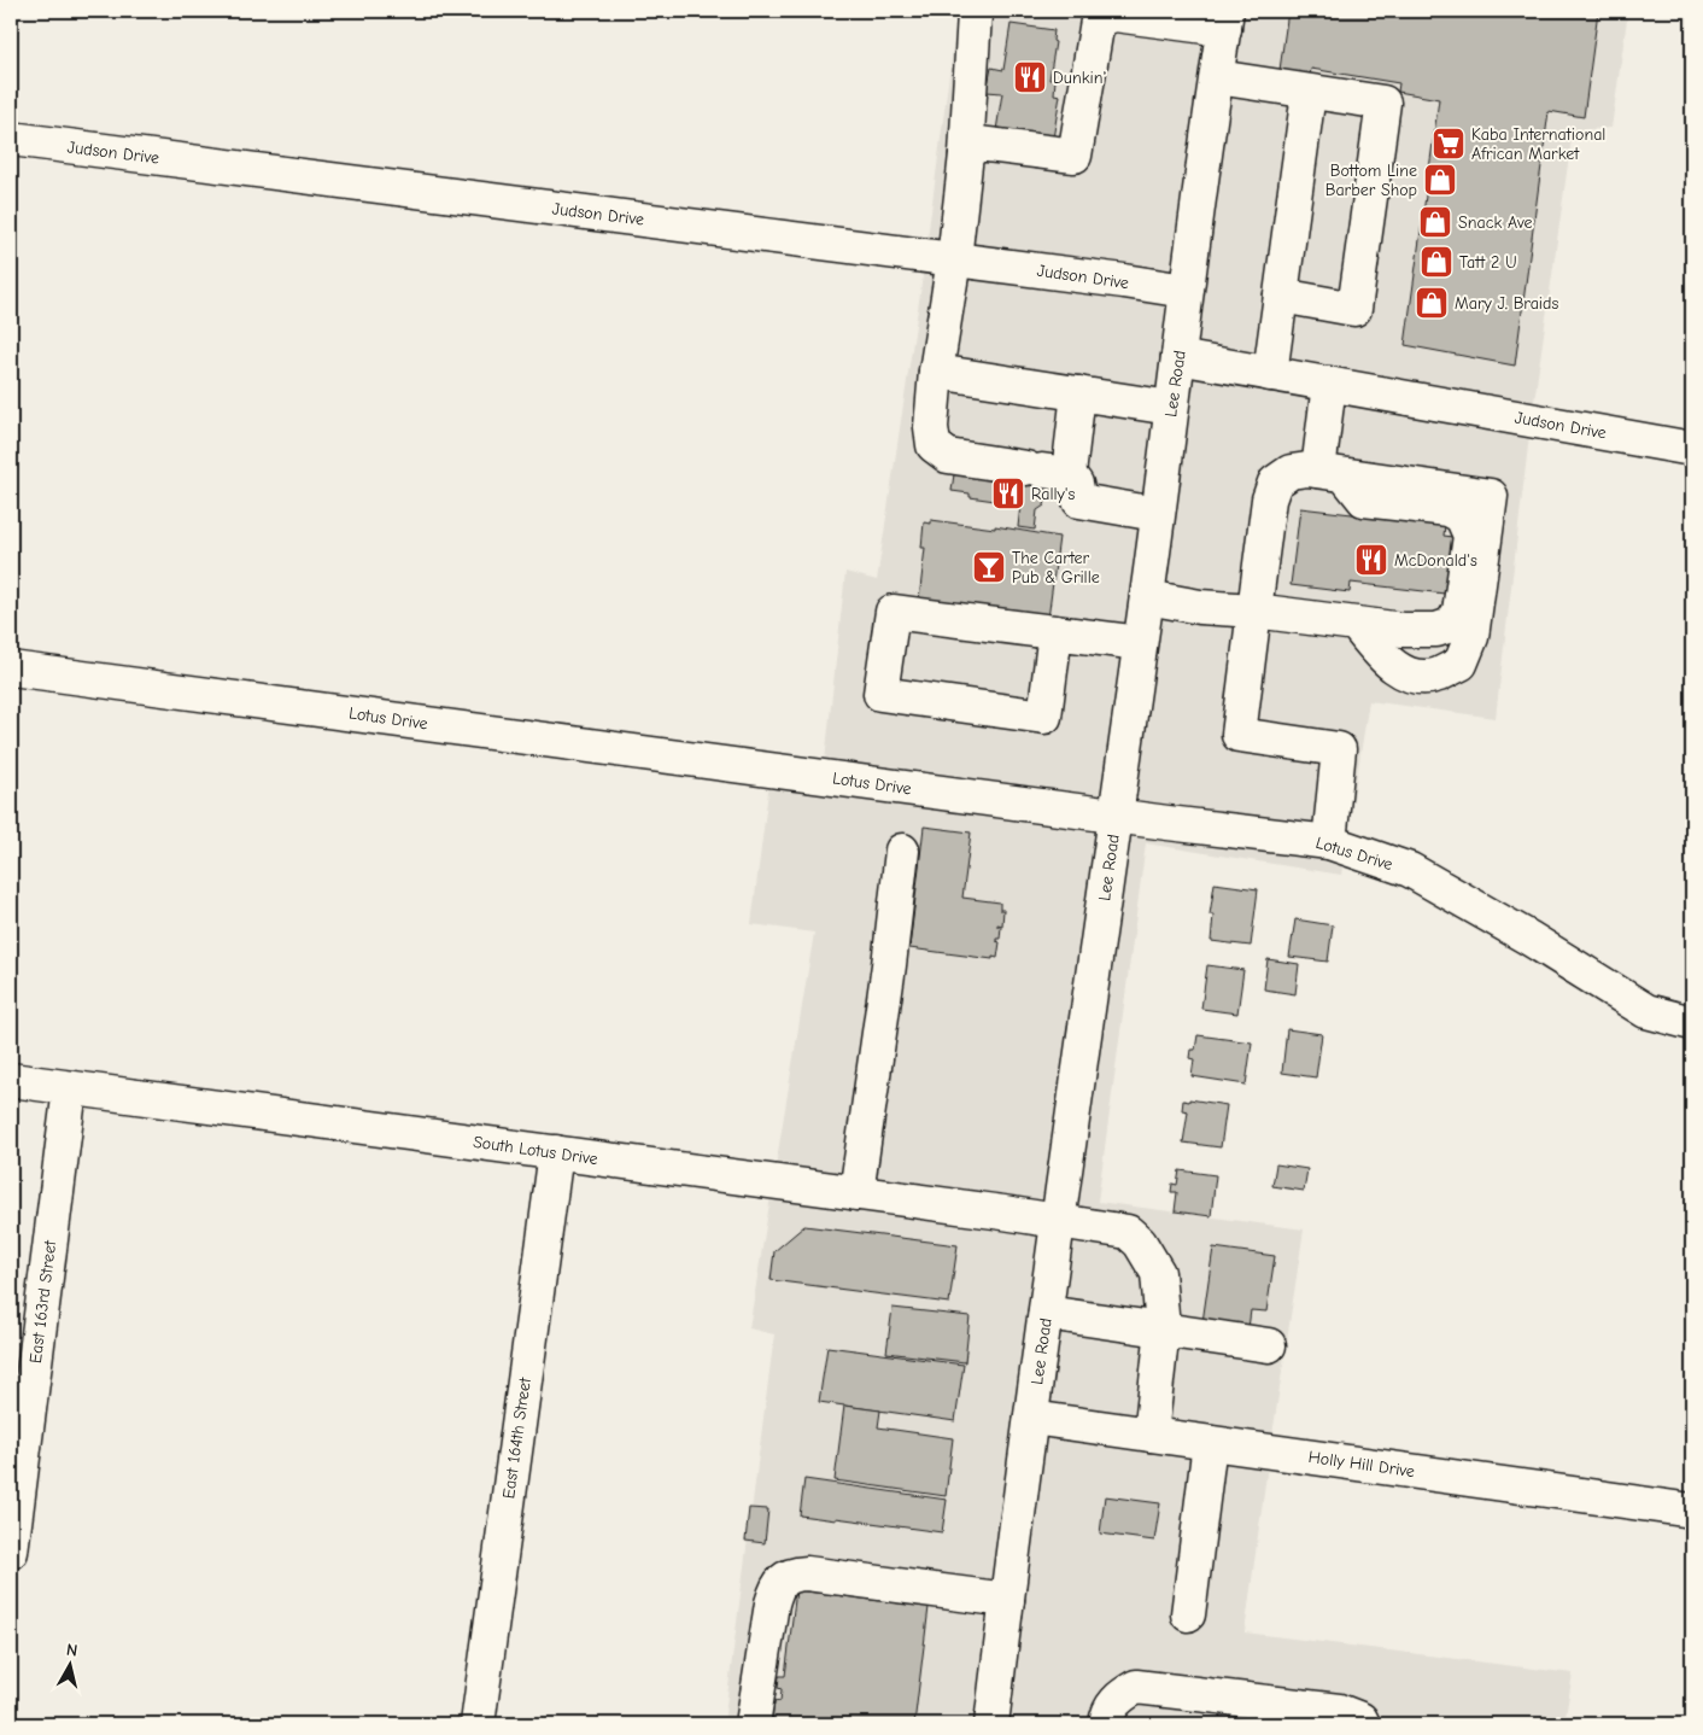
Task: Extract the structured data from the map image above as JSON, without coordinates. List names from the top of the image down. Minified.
{"streets":{"street":["Judson Drive","Lee Road","Lotus Drive","South Lotus Drive","East 163rd Street","East 164th Street","Holly Hill Drive"]},"crossings":[["Judson Drive","Lee Road"],["Lee Road","Lotus Drive"],["Lee Road","South Lotus Drive"],["Lee Road","Holly Hill Drive"],["South Lotus Drive","East 163rd Street"],["South Lotus Drive","East 164th Street"],["South Lotus Drive","Holly Hill Drive"]],"places":{"restaurant":["Dunkin'","Rally's","McDonald's"],"supermarket":["Kaba International African Market"],"shop":["Bottom Line Barber Shop","Snack Ave","Tatt 2 U","Mary J. Braids"],"bar":["The Carter Pub & Grille"]},"north":"top"}
